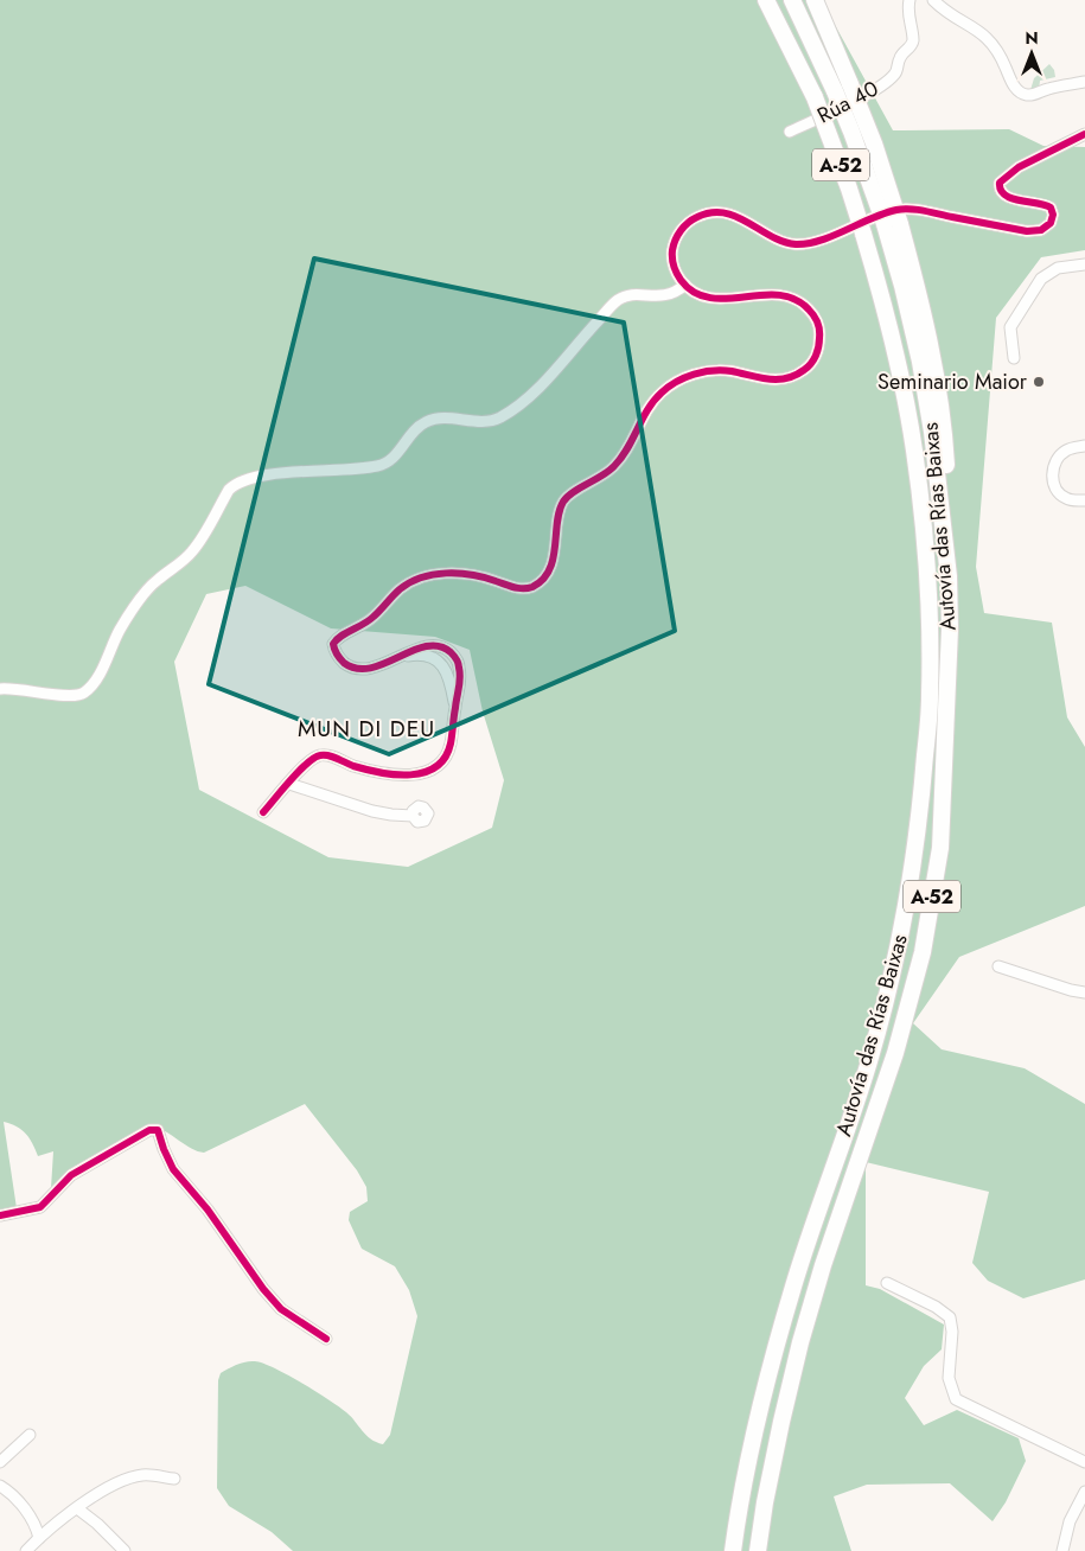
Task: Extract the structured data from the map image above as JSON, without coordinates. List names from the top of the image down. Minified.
{"streets":{"highway":["A-52","Autovía das Rías Baixas"],"street":["Rúa 40"]},"districts":["MUN DI DEU"],"places":["Seminario Maior"],"north":"top"}
